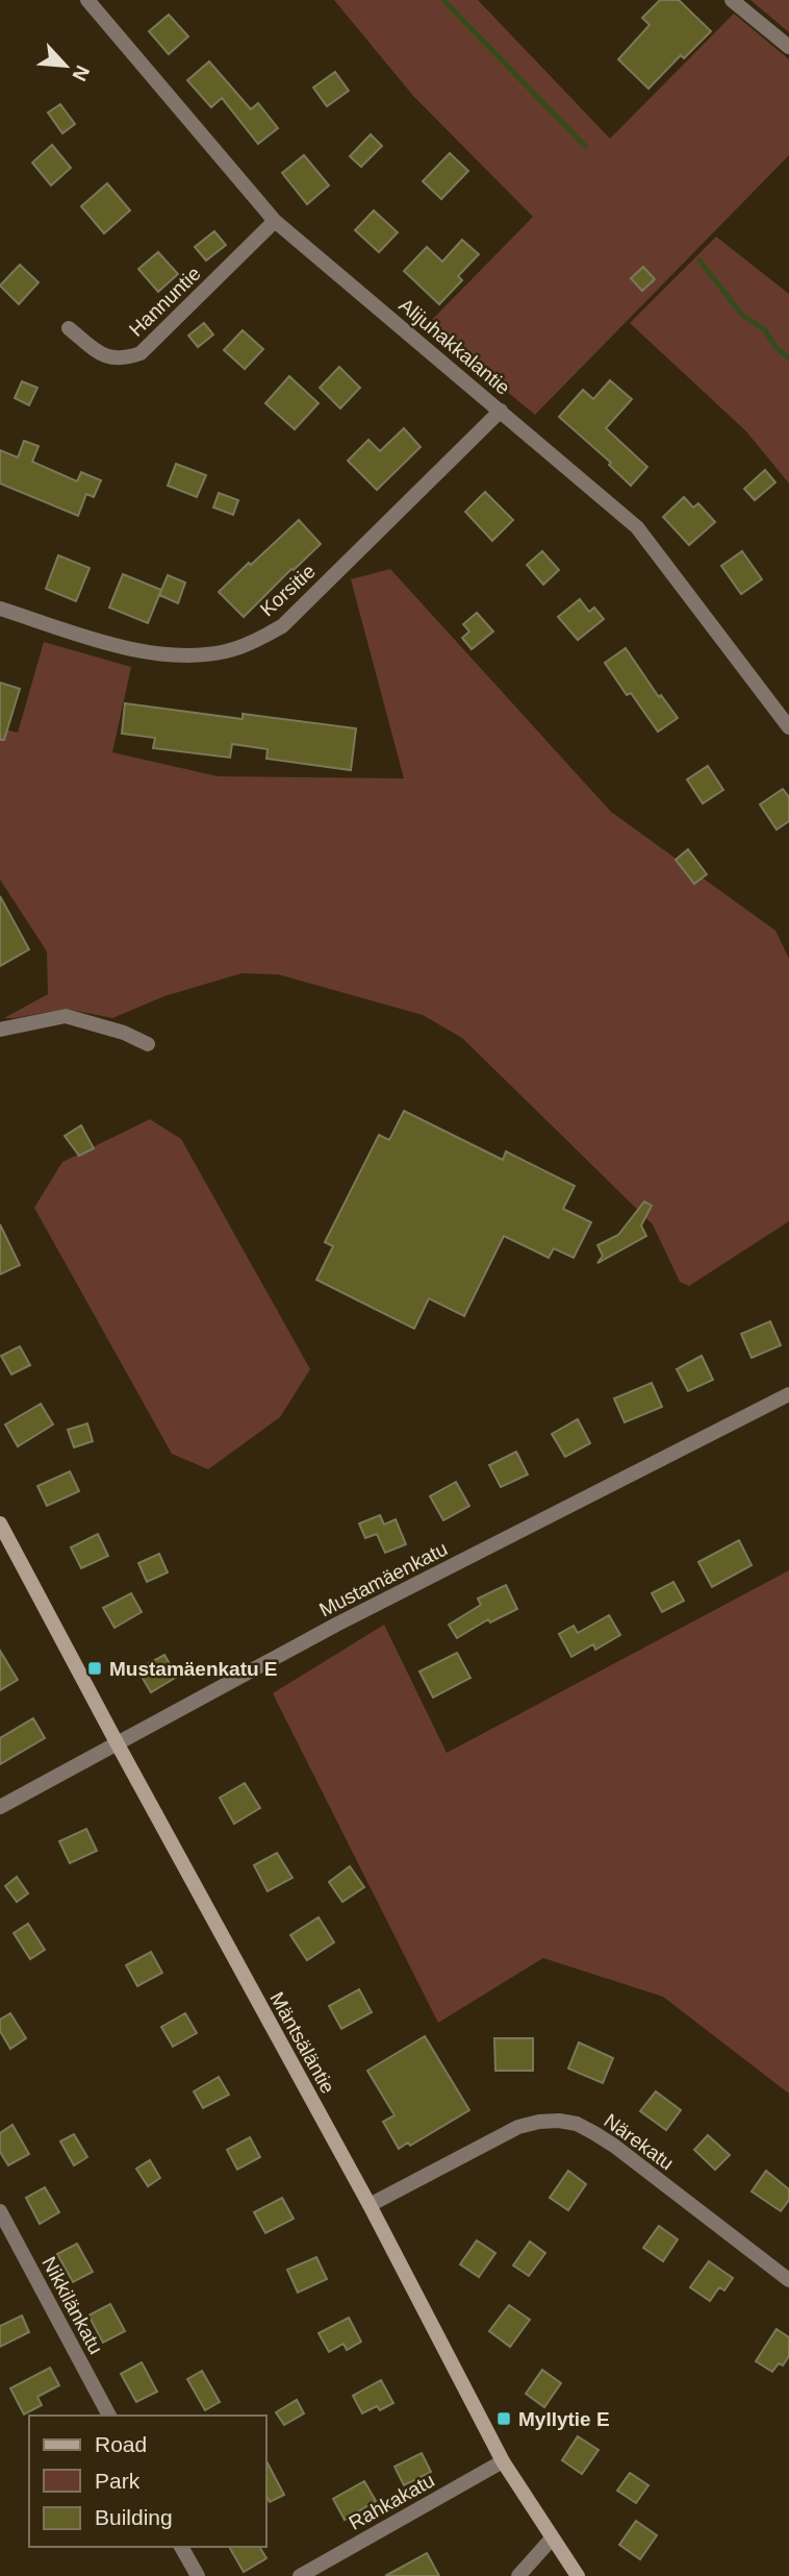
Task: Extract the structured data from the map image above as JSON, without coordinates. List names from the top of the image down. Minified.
{"streets":{"street":["Hannuntie","Alijuhakkalantie","Korsitie","Mustamäenkatu","Mäntsäläntie","Närekatu","Nikkilänkatu","Rahkakatu"]},"crossings":[["Hannuntie","Alijuhakkalantie"],["Alijuhakkalantie","Korsitie"],["Mustamäenkatu","Mäntsäläntie"],["Mäntsäläntie","Närekatu"],["Mäntsäläntie","Rahkakatu"]],"places":{"transit":["Mustamäenkatu E","Myllytie E"]},"legend":["Road","Park","Building"],"north":"bottom right"}
